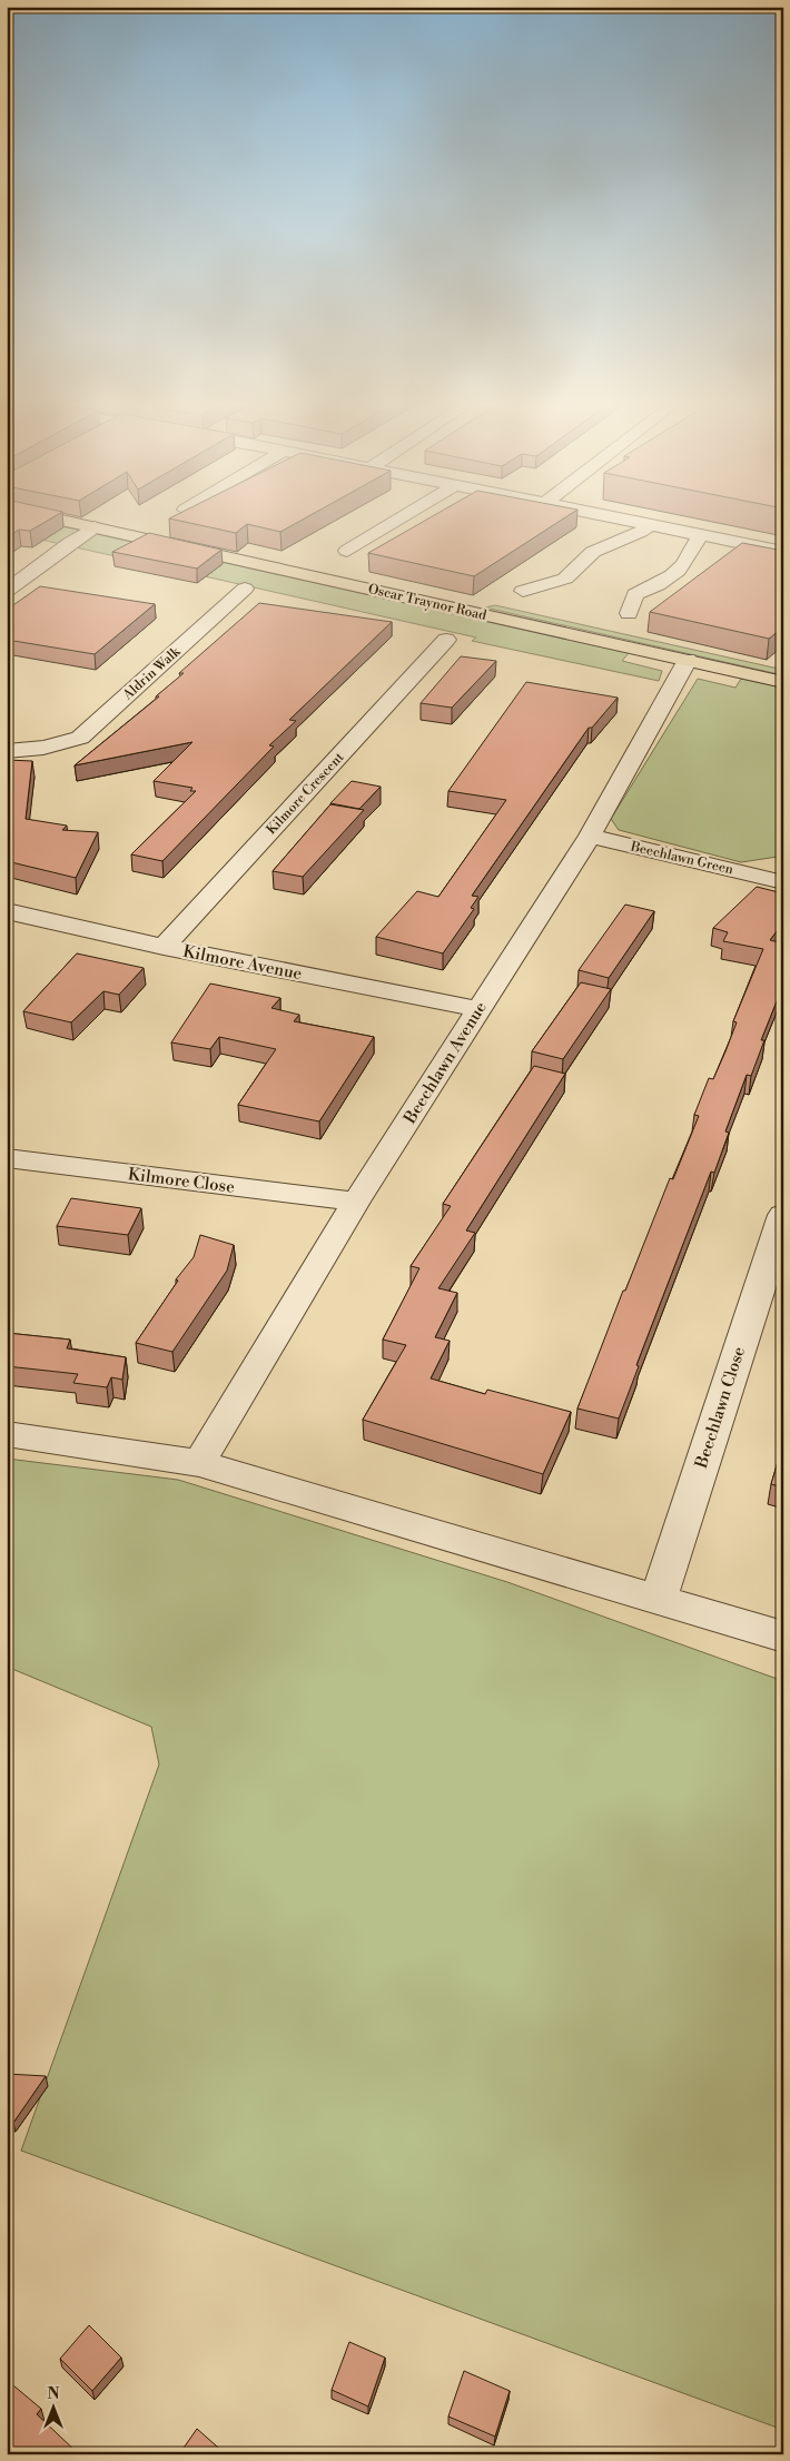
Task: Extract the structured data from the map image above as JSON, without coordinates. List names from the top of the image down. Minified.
{"streets":{"main road":["Oscar Traynor Road"],"street":["Aldrin Walk","Kilmore Crescent","Beechlawn Green","Kilmore Avenue","Beechlawn Avenue","Kilmore Close","Beechlawn Close"]},"crossings":[["Oscar Traynor Road","Beechlawn Avenue"],["Kilmore Crescent","Kilmore Avenue"],["Beechlawn Green","Beechlawn Avenue"],["Kilmore Avenue","Beechlawn Avenue"],["Beechlawn Avenue","Kilmore Close"]],"north":"top"}
